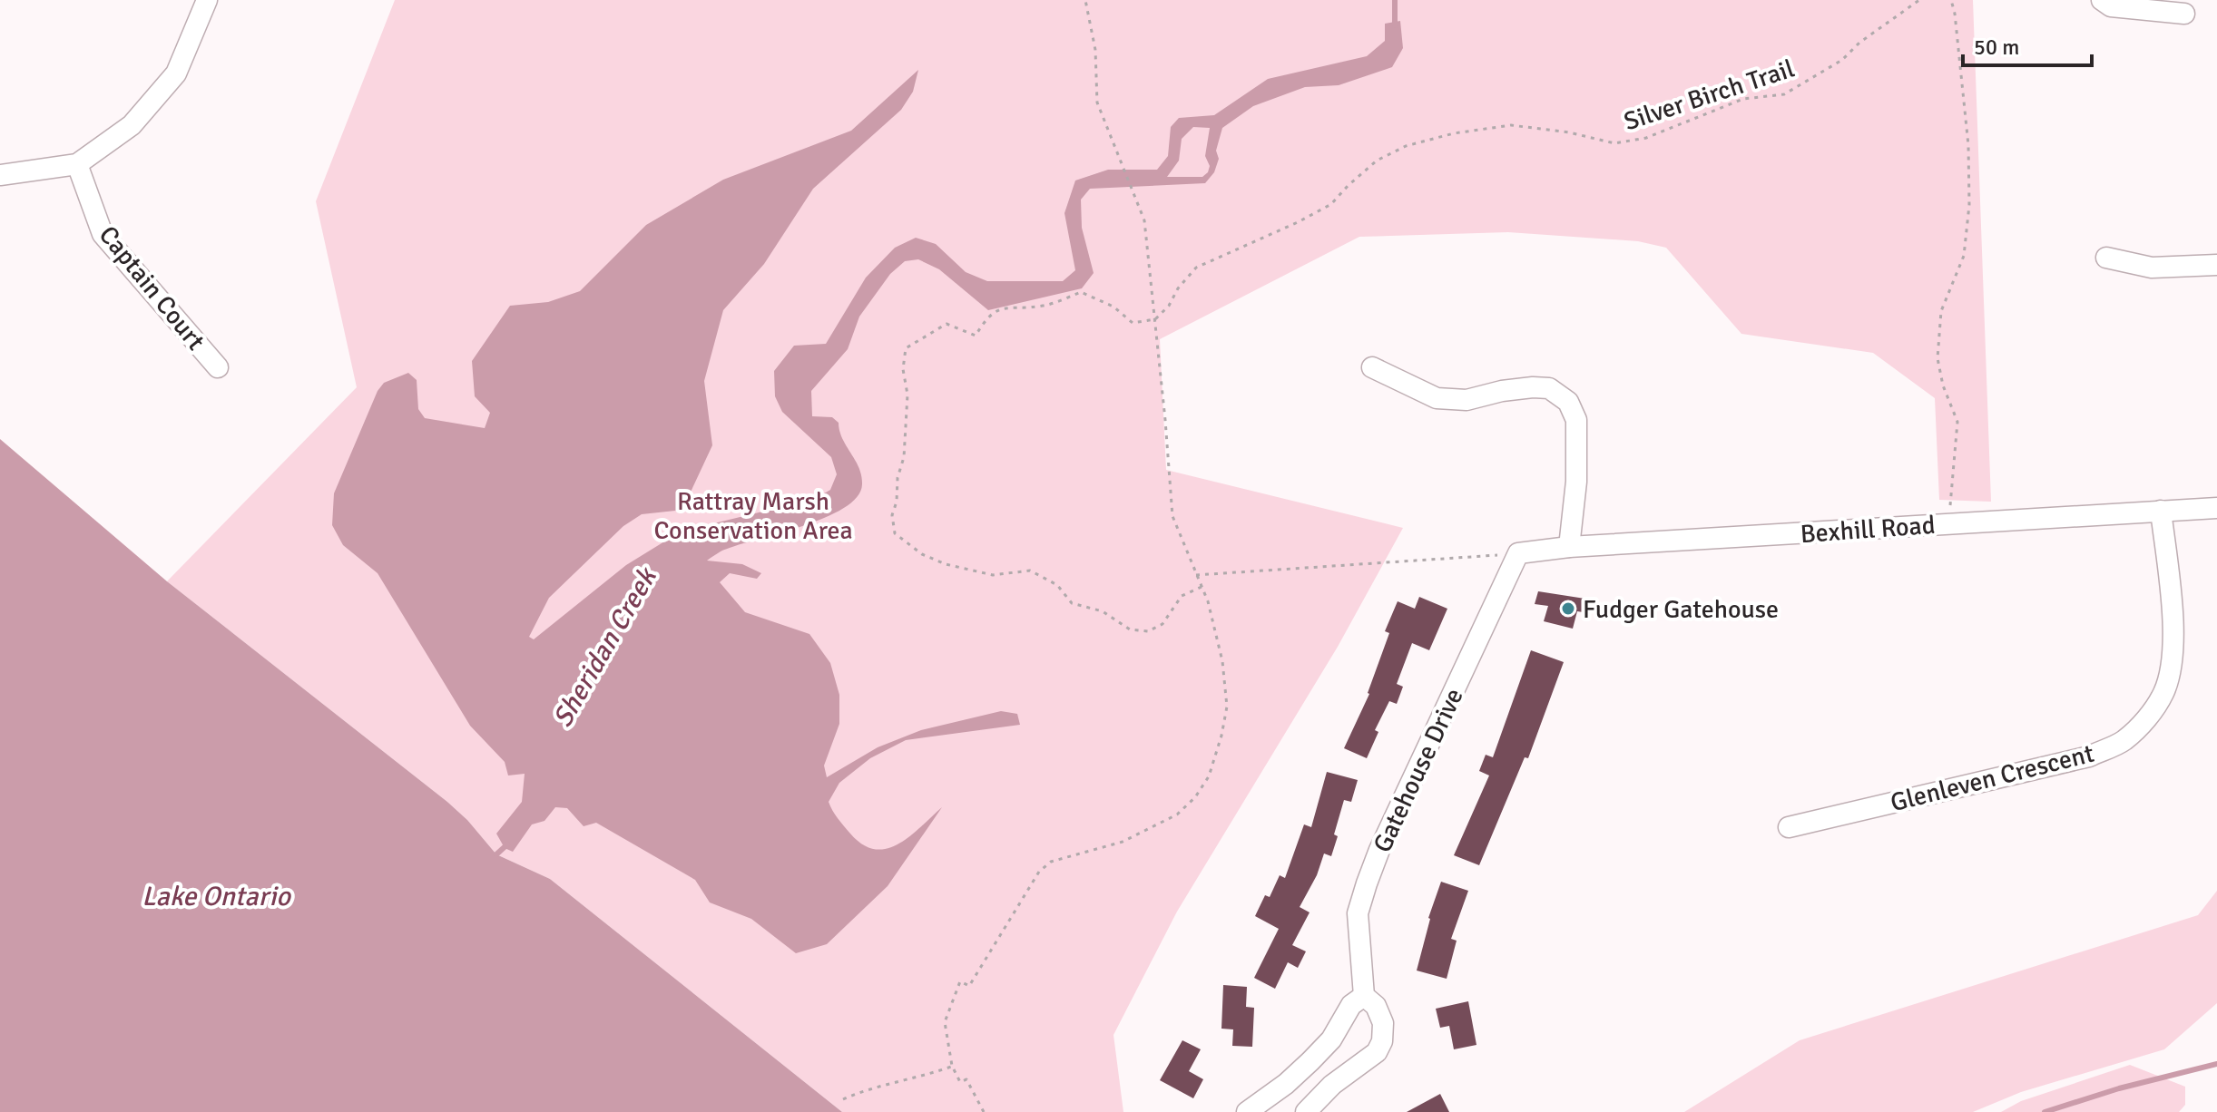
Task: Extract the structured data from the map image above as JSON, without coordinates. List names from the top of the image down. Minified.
{"streets":{"street":["Captain Court","Bexhill Road","Gatehouse Drive","Glenleven Crescent"],"path":["Silver Birch Trail"]},"crossings":[["Bexhill Road","Gatehouse Drive"],["Bexhill Road","Glenleven Crescent"]],"water":["Sheridan Creek","Lake Ontario"],"parks":["Rattray Marsh Conservation Area"],"places":["Fudger Gatehouse"],"scale_bar":"50 m"}
